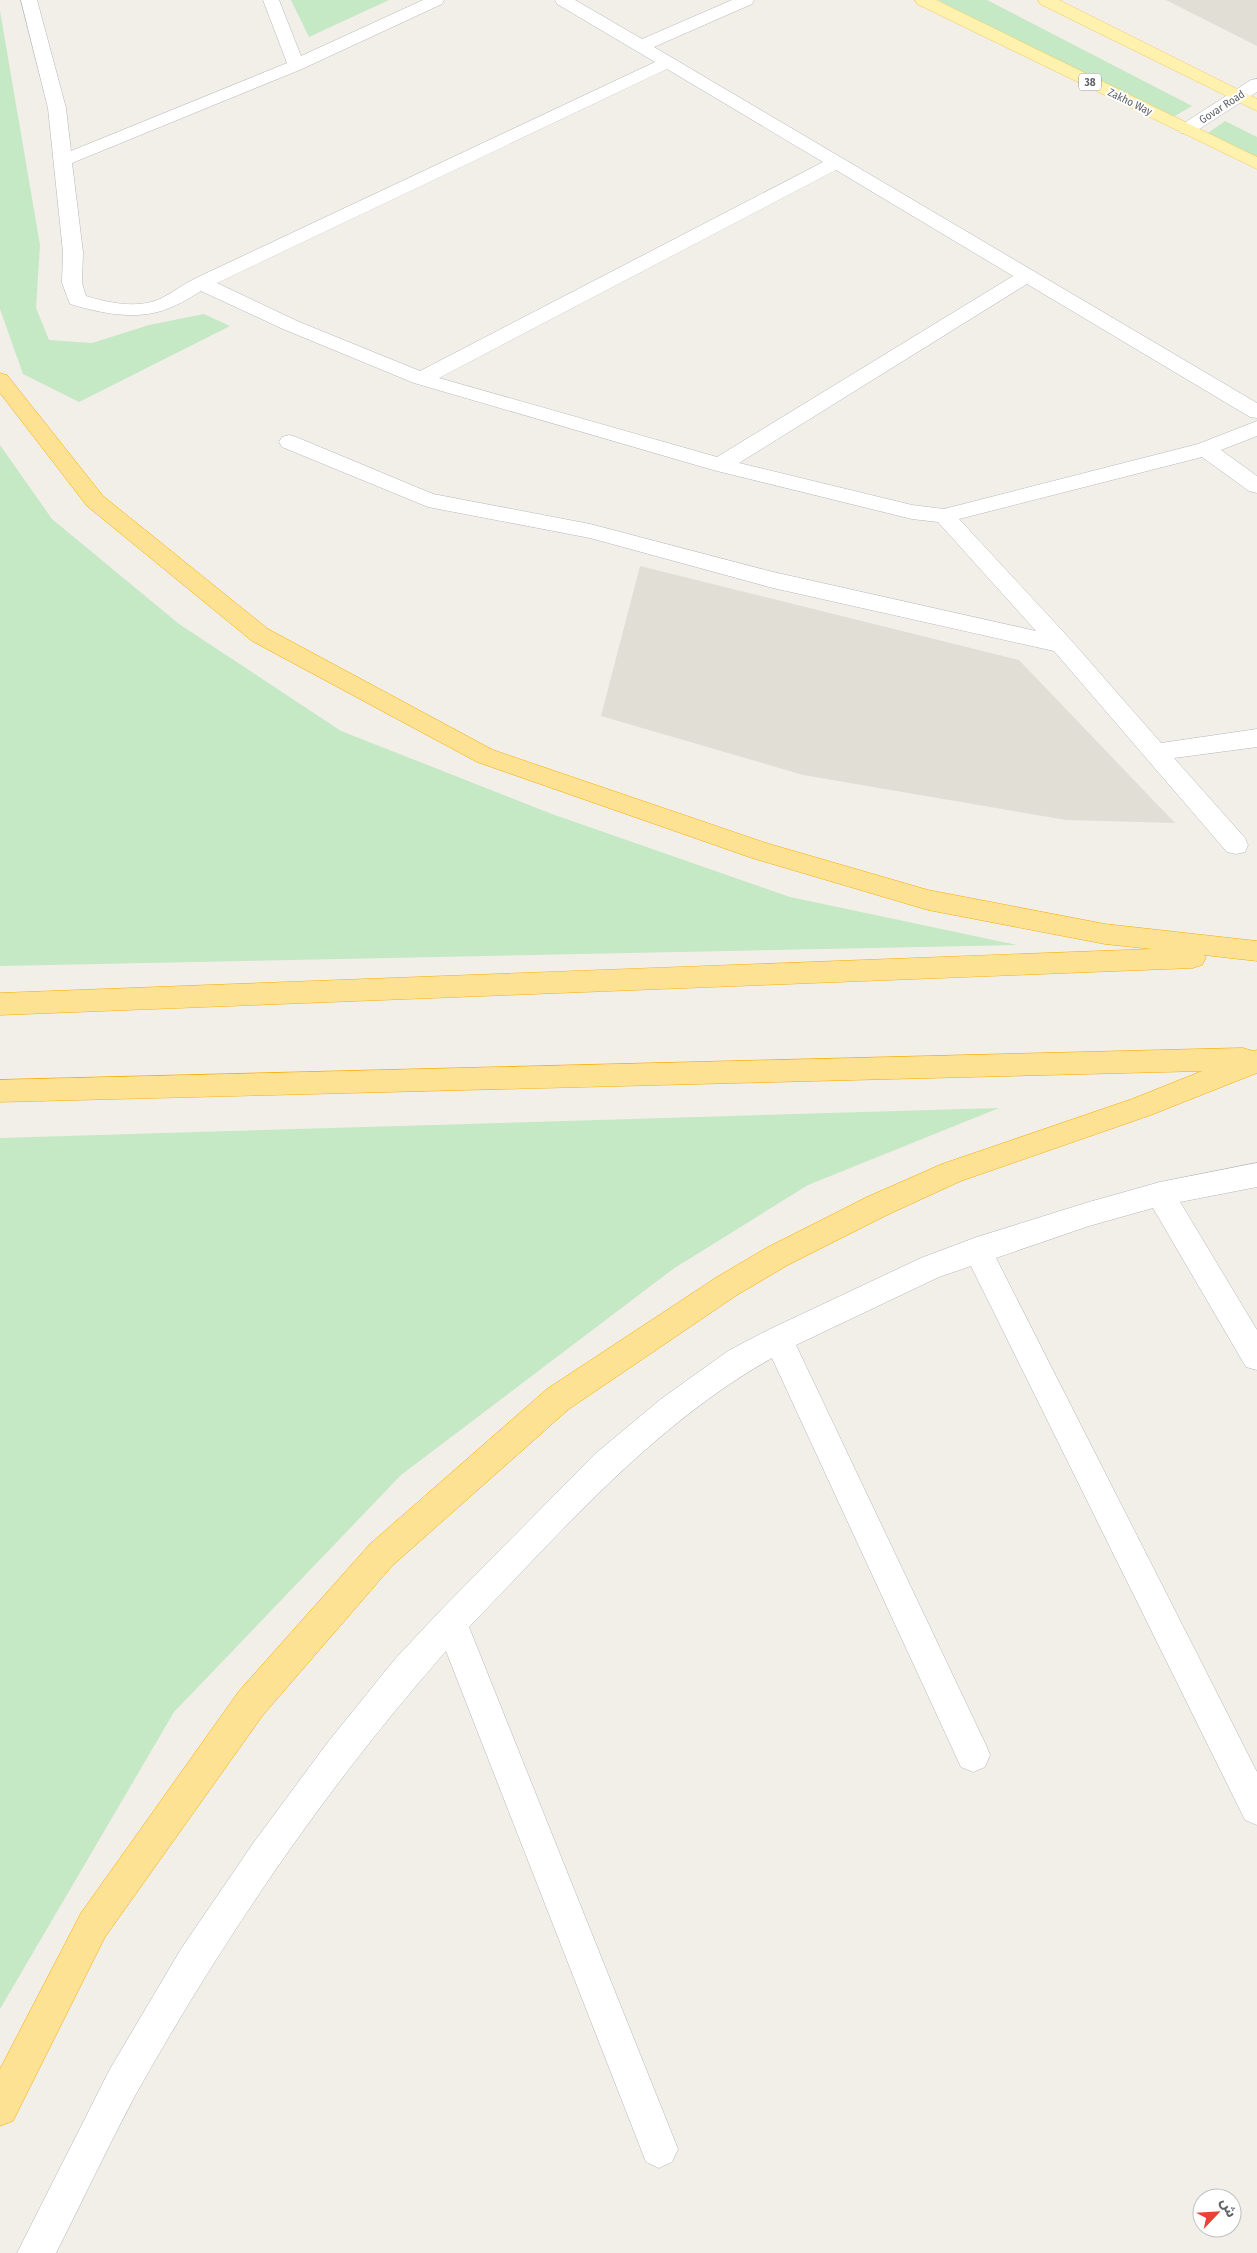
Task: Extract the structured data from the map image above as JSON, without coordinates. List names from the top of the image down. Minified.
{"streets":{"main road":["38","Zakho Way"],"street":["Govar Road"]},"crossings":[["Zakho Way","Govar Road"]],"north":"top right"}
